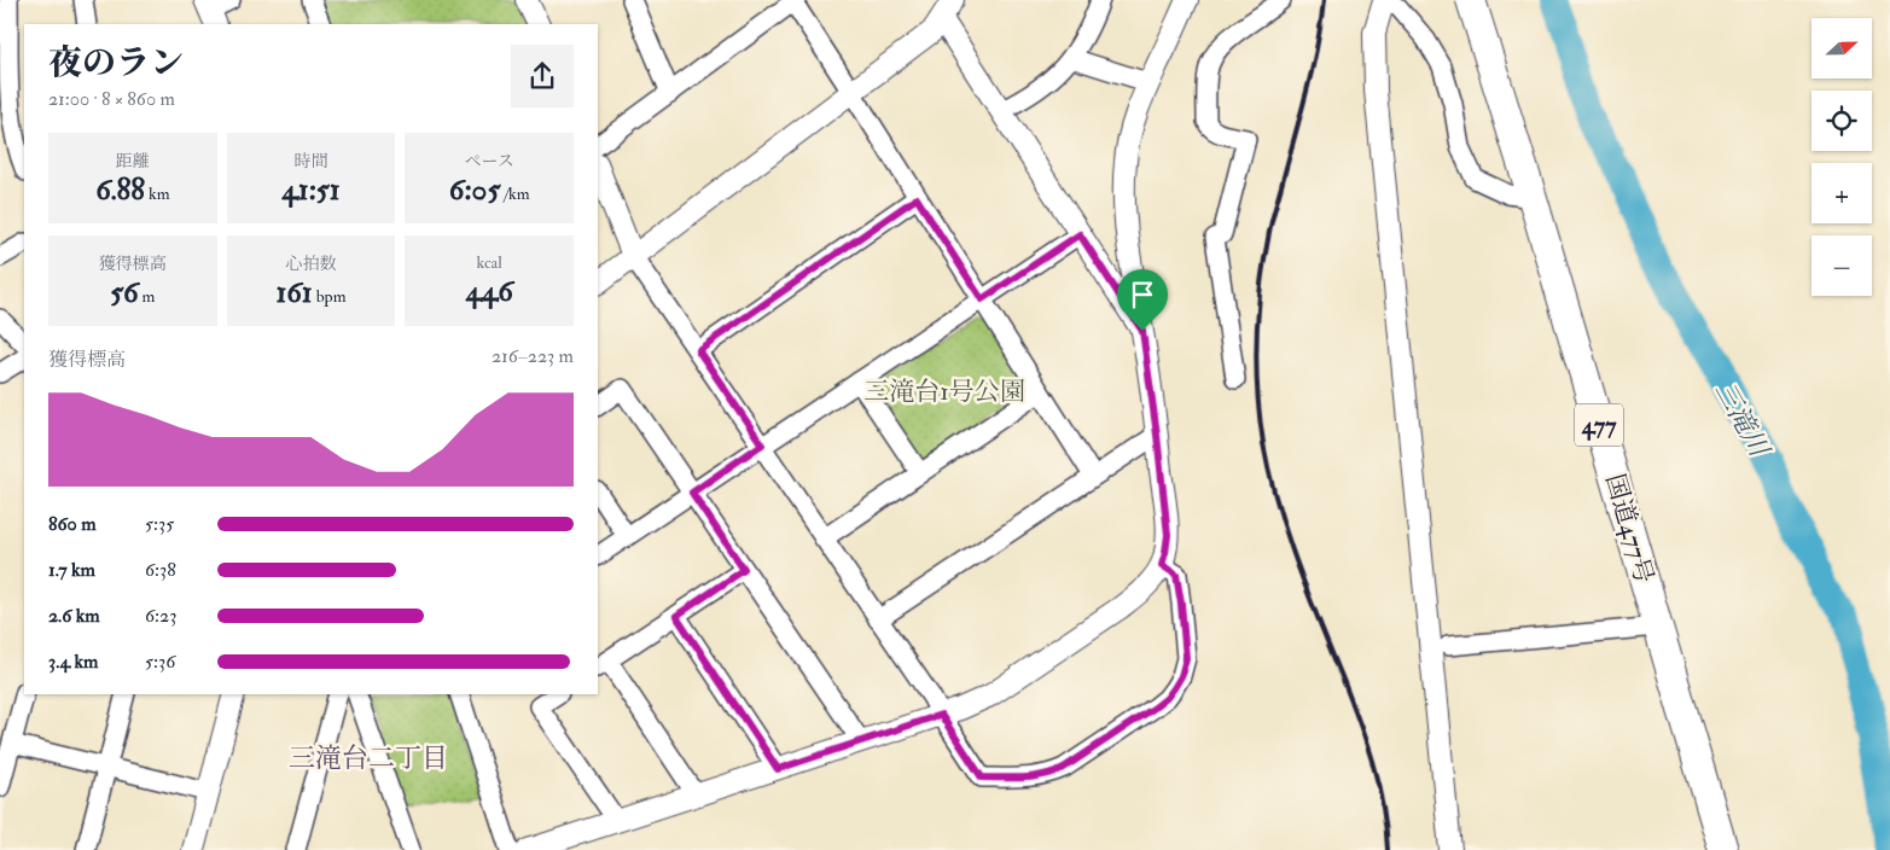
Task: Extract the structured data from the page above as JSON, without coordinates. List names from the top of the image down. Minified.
{"streets":{"highway":["477","国道477号"]},"districts":["三滝台二丁目"],"water":["三滝川"],"parks":["三滝台1号公園"],"north":"right","page":{"map_buttons":["+","−"],"heading":["夜のラン","21:00 · 8 × 860 m"],"stats":[["距離","6.88 km"],["時間","41:51"],["ペース","6:05 /km"],["獲得標高","56 m"],["心拍数","161 bpm"],["kcal","446"]],"chart":["獲得標高","216–223 m"],"list":[{"name":"860 m","note":"5:35"},{"name":"1.7 km","note":"6:38"},{"name":"2.6 km","note":"6:23"},{"name":"3.4 km","note":"5:36"}]}}
